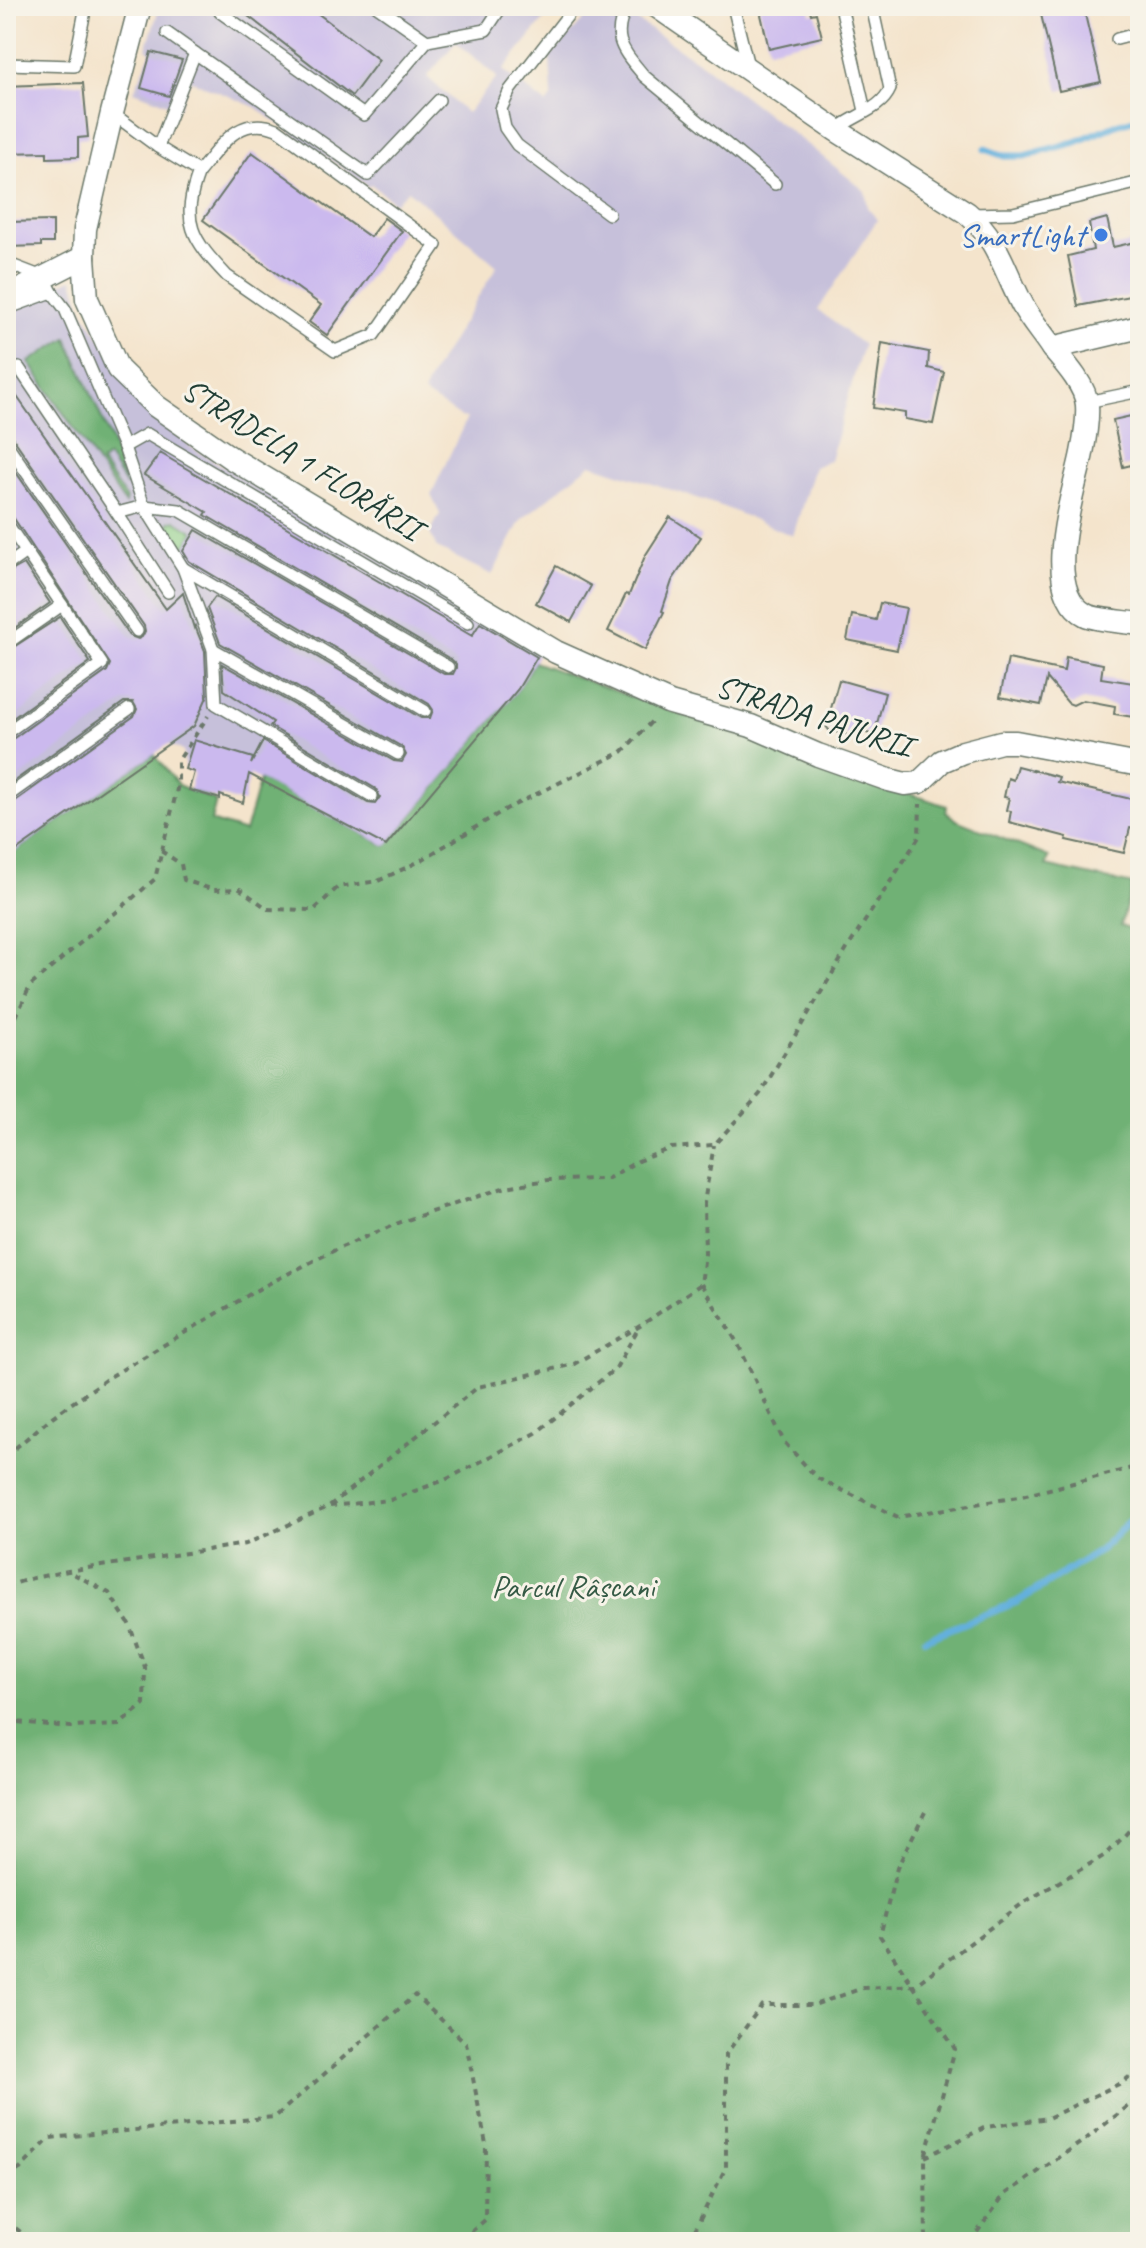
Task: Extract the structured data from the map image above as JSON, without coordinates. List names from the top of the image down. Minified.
{"streets":{"street":["STRADELA 1 FLORĂRII","STRADA PAJURII"]},"crossings":[["STRADELA 1 FLORĂRII","STRADA PAJURII"]],"parks":["Parcul Râșcani"],"places":["SmartLight"]}
